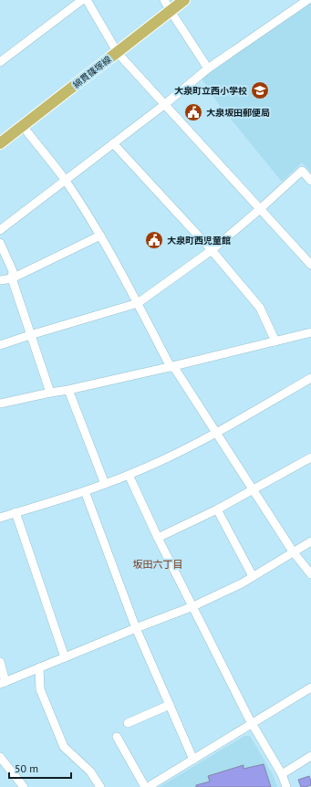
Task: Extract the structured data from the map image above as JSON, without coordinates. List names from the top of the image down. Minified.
{"streets":{"main road":["綿貫篠塚線"]},"districts":["坂田六丁目"],"places":{"school or university":["大泉町立西小学校"],"public building":["大泉坂田郵便局","大泉町西児童館"]},"scale_bar":"50 m"}
